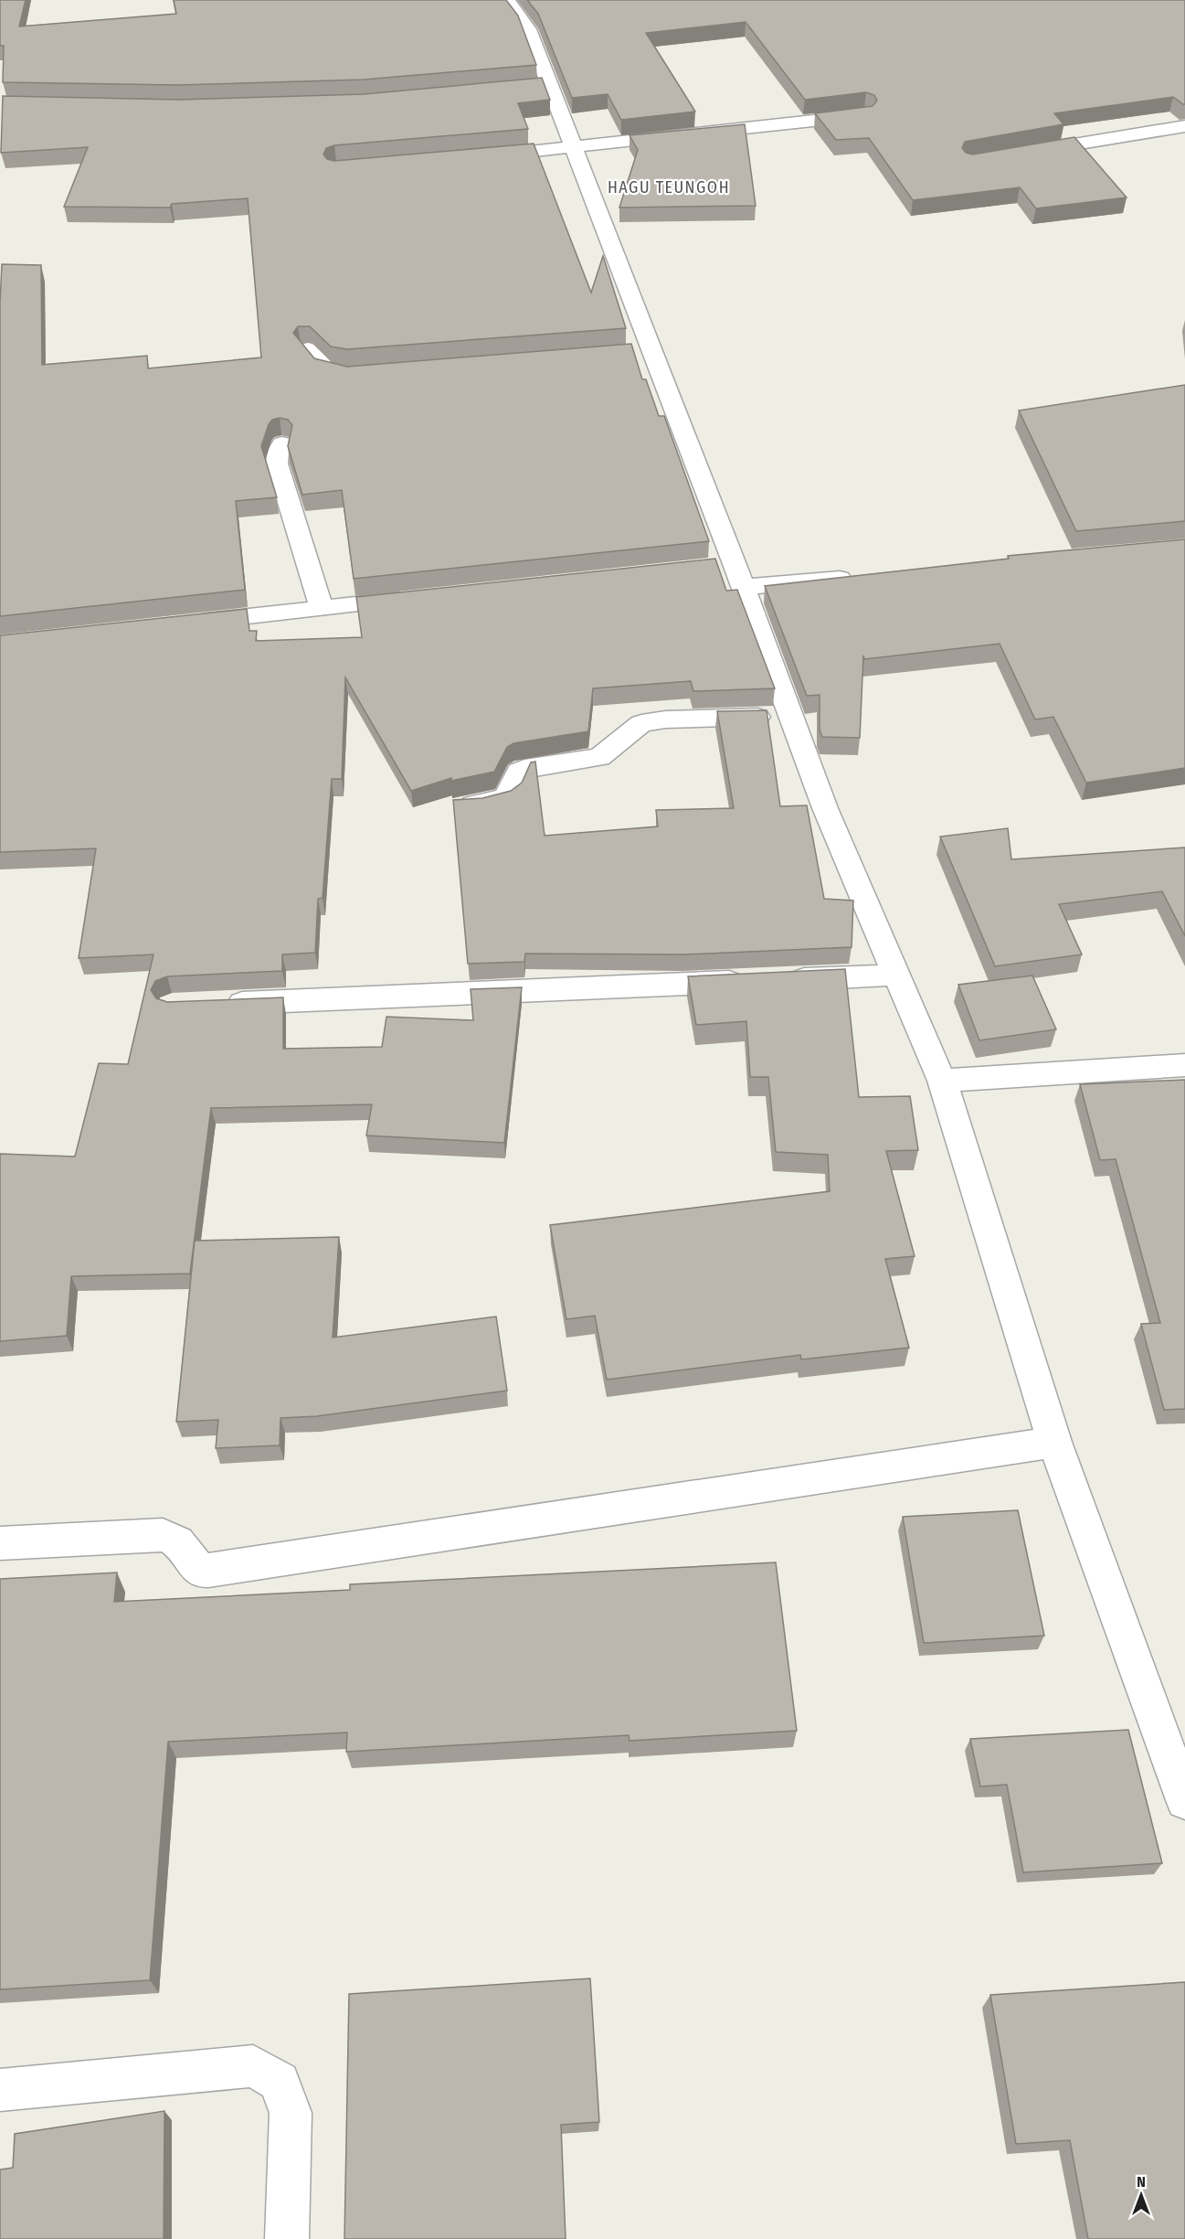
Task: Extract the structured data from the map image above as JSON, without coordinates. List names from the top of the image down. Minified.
{"districts":["HAGU TEUNGOH"],"north":"top"}
